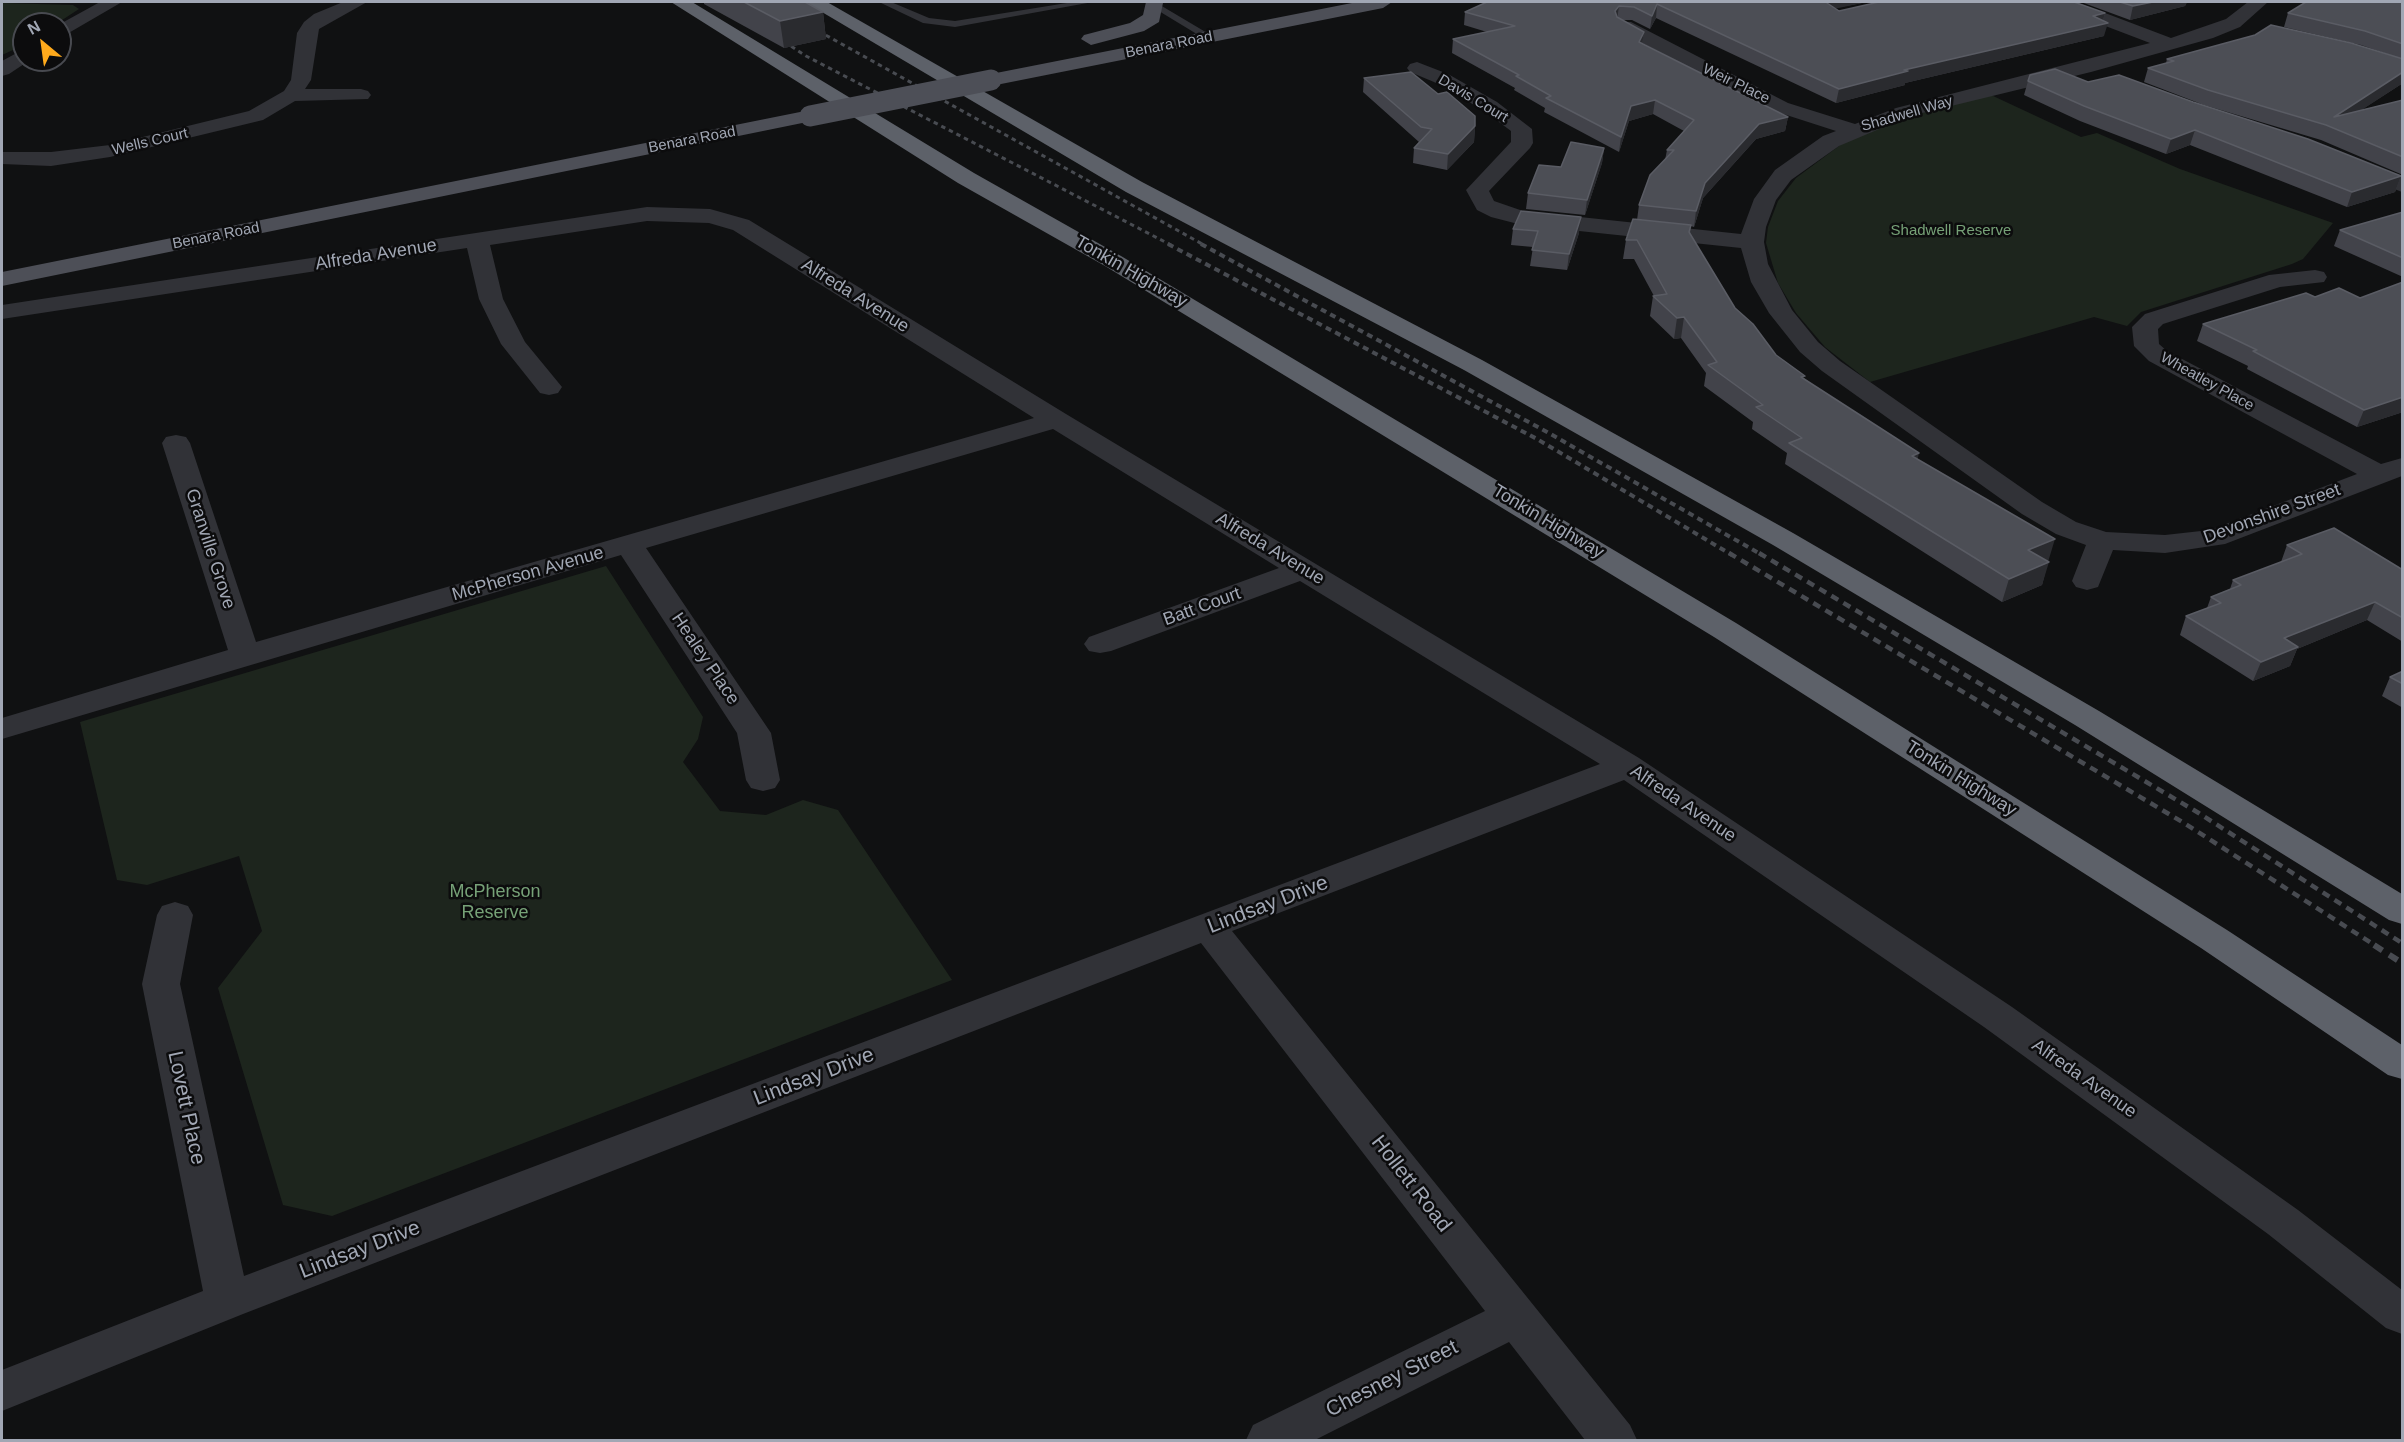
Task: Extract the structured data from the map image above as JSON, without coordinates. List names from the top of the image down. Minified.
{"streets":{"highway":["Tonkin Highway"],"main road":["Benara Road"],"street":["Weir Place","Davis Court","Shadwell Way","Wells Court","Alfreda Avenue","Wheatley Place","Devonshire Street","Granville Grove","McPherson Avenue","Batt Court","Healey Place","Lindsay Drive","Lovett Place","Hollett Road","Chesney Street"]},"crossings":[["Weir Place","Shadwell Way"],["Davis Court","Shadwell Way"],["Shadwell Way","Devonshire Street"],["Alfreda Avenue","McPherson Avenue"],["Alfreda Avenue","Batt Court"],["Alfreda Avenue","Lindsay Drive"],["Wheatley Place","Devonshire Street"],["Granville Grove","McPherson Avenue"],["McPherson Avenue","Healey Place"],["Lindsay Drive","Lovett Place"],["Lindsay Drive","Hollett Road"],["Hollett Road","Chesney Street"]],"parks":["Shadwell Reserve","McPherson Reserve"],"north":"top left"}
